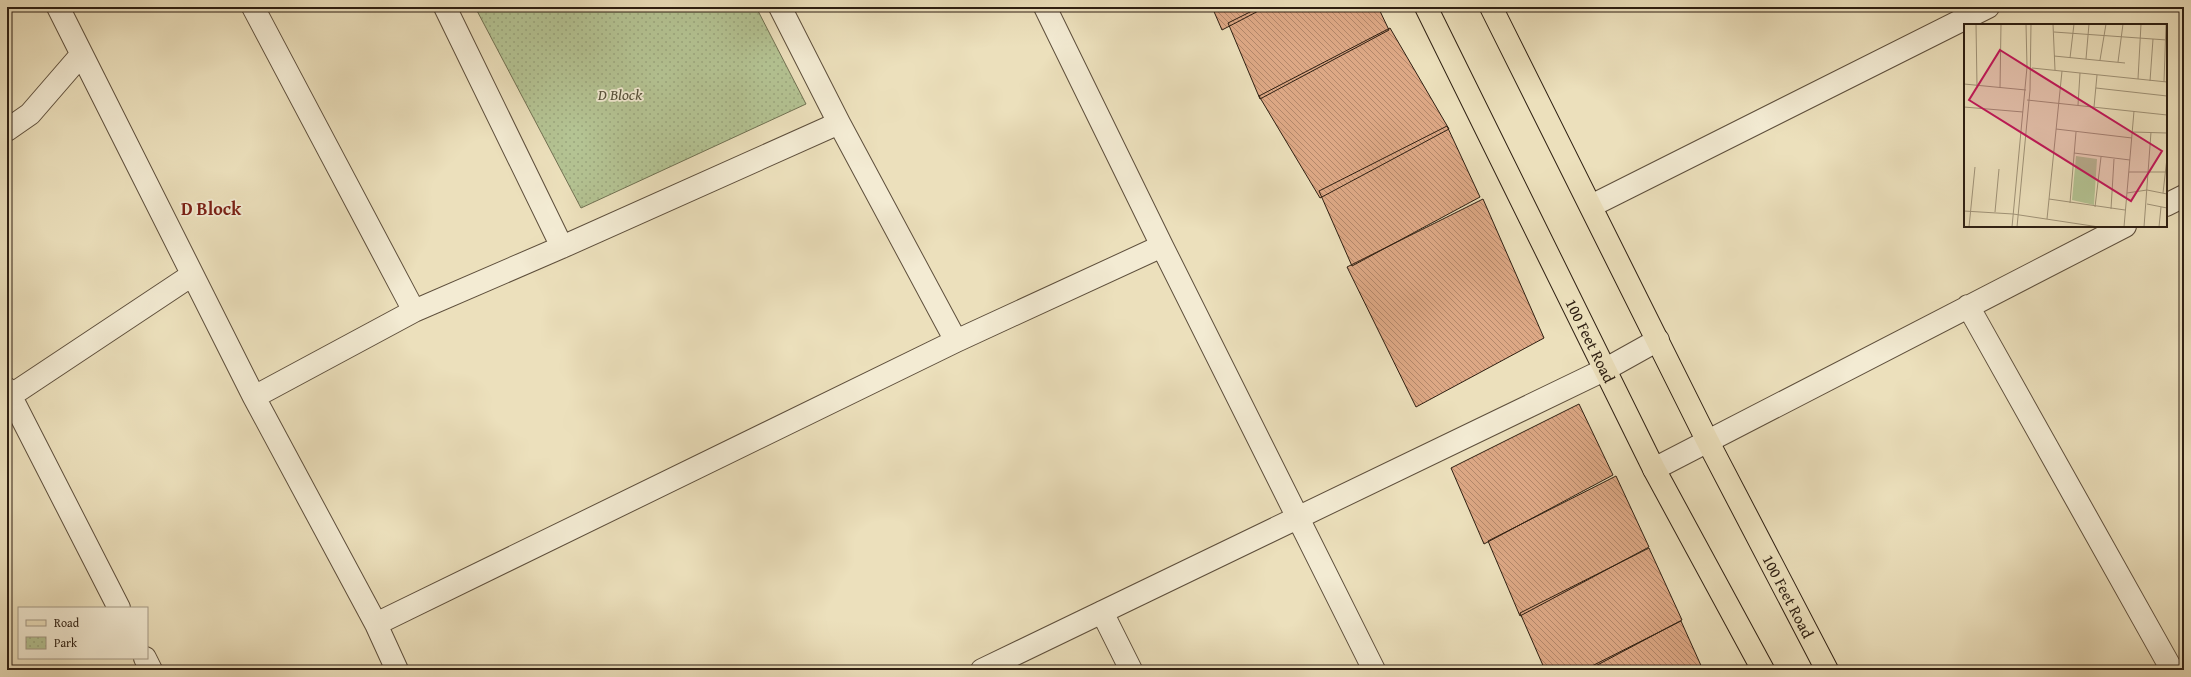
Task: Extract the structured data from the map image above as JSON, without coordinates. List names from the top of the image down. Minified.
{"streets":{"main road":["100 Feet Road"]},"districts":["D Block"],"parks":["D Block"],"legend":["Road","Park"]}
